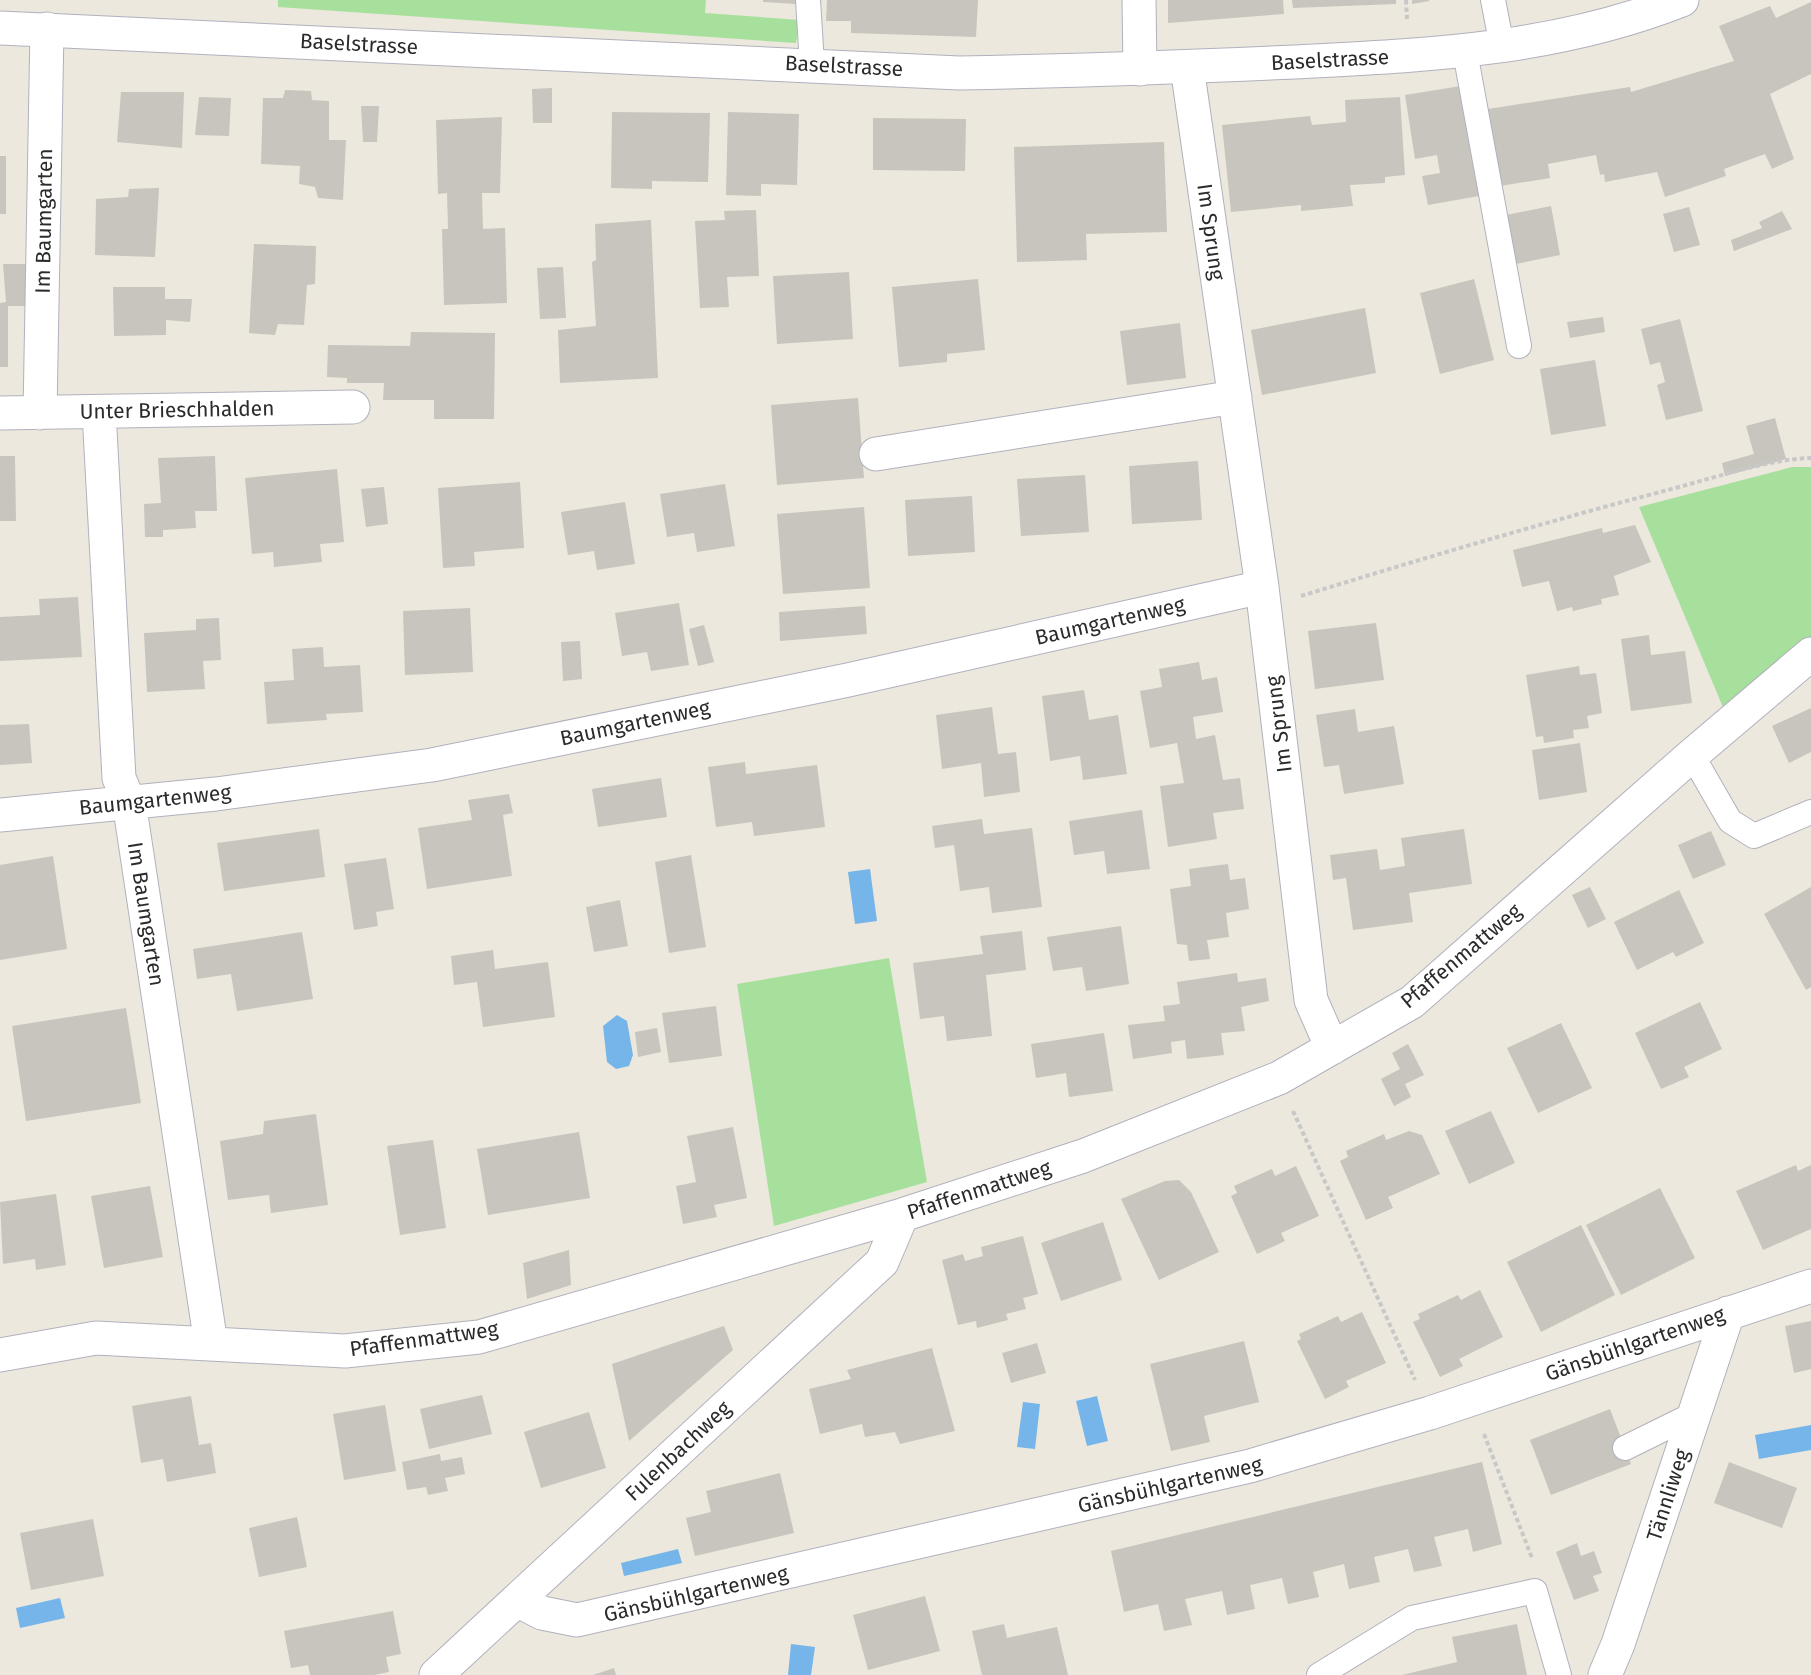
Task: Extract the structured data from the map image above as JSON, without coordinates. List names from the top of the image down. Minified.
{"streets":{"street":["Baselstrasse","Im Baumgarten","Im Sprung","Unter Brieschhalden","Baumgartenweg","Pfaffenmattweg","Gänsbühlgartenweg","Fulenbachweg","Tännliweg"]},"crossings":[["Baselstrasse","Im Baumgarten"],["Baselstrasse","Im Sprung"],["Im Baumgarten","Unter Brieschhalden"],["Im Baumgarten","Baumgartenweg"],["Im Baumgarten","Pfaffenmattweg"],["Im Sprung","Baumgartenweg"],["Im Sprung","Pfaffenmattweg"],["Pfaffenmattweg","Fulenbachweg"],["Gänsbühlgartenweg","Fulenbachweg"],["Gänsbühlgartenweg","Tännliweg"]]}
